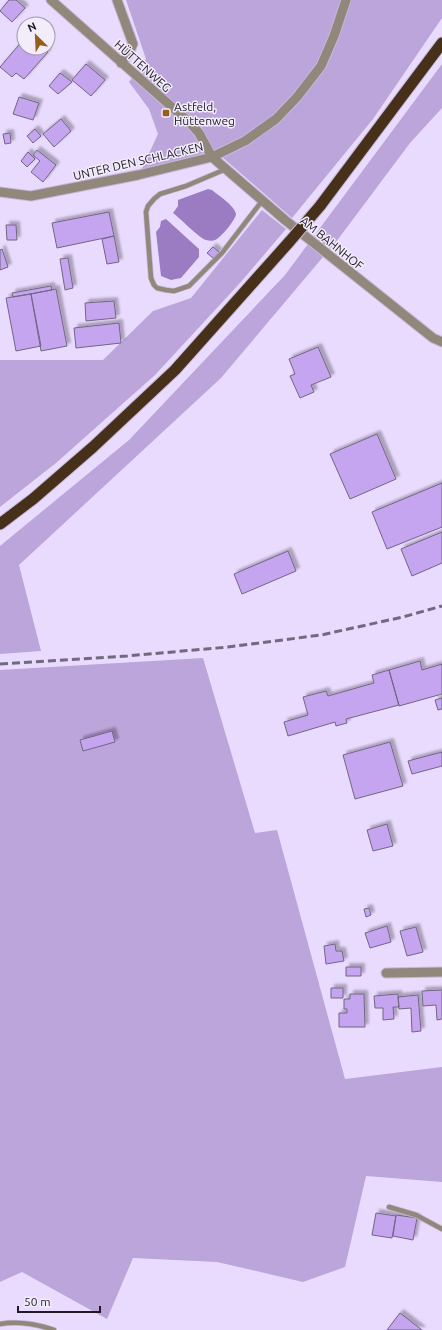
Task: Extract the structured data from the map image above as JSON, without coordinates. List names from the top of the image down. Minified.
{"streets":{"street":["HÜTTENWEG","UNTER DEN SCHLACKEN","AM BAHNHOF"]},"crossings":[["HÜTTENWEG","UNTER DEN SCHLACKEN"],["HÜTTENWEG","AM BAHNHOF"],["UNTER DEN SCHLACKEN","AM BAHNHOF"]],"places":{"transit":["Astfeld, Hüttenweg"]},"scale_bar":"50 m","north":"top left"}
